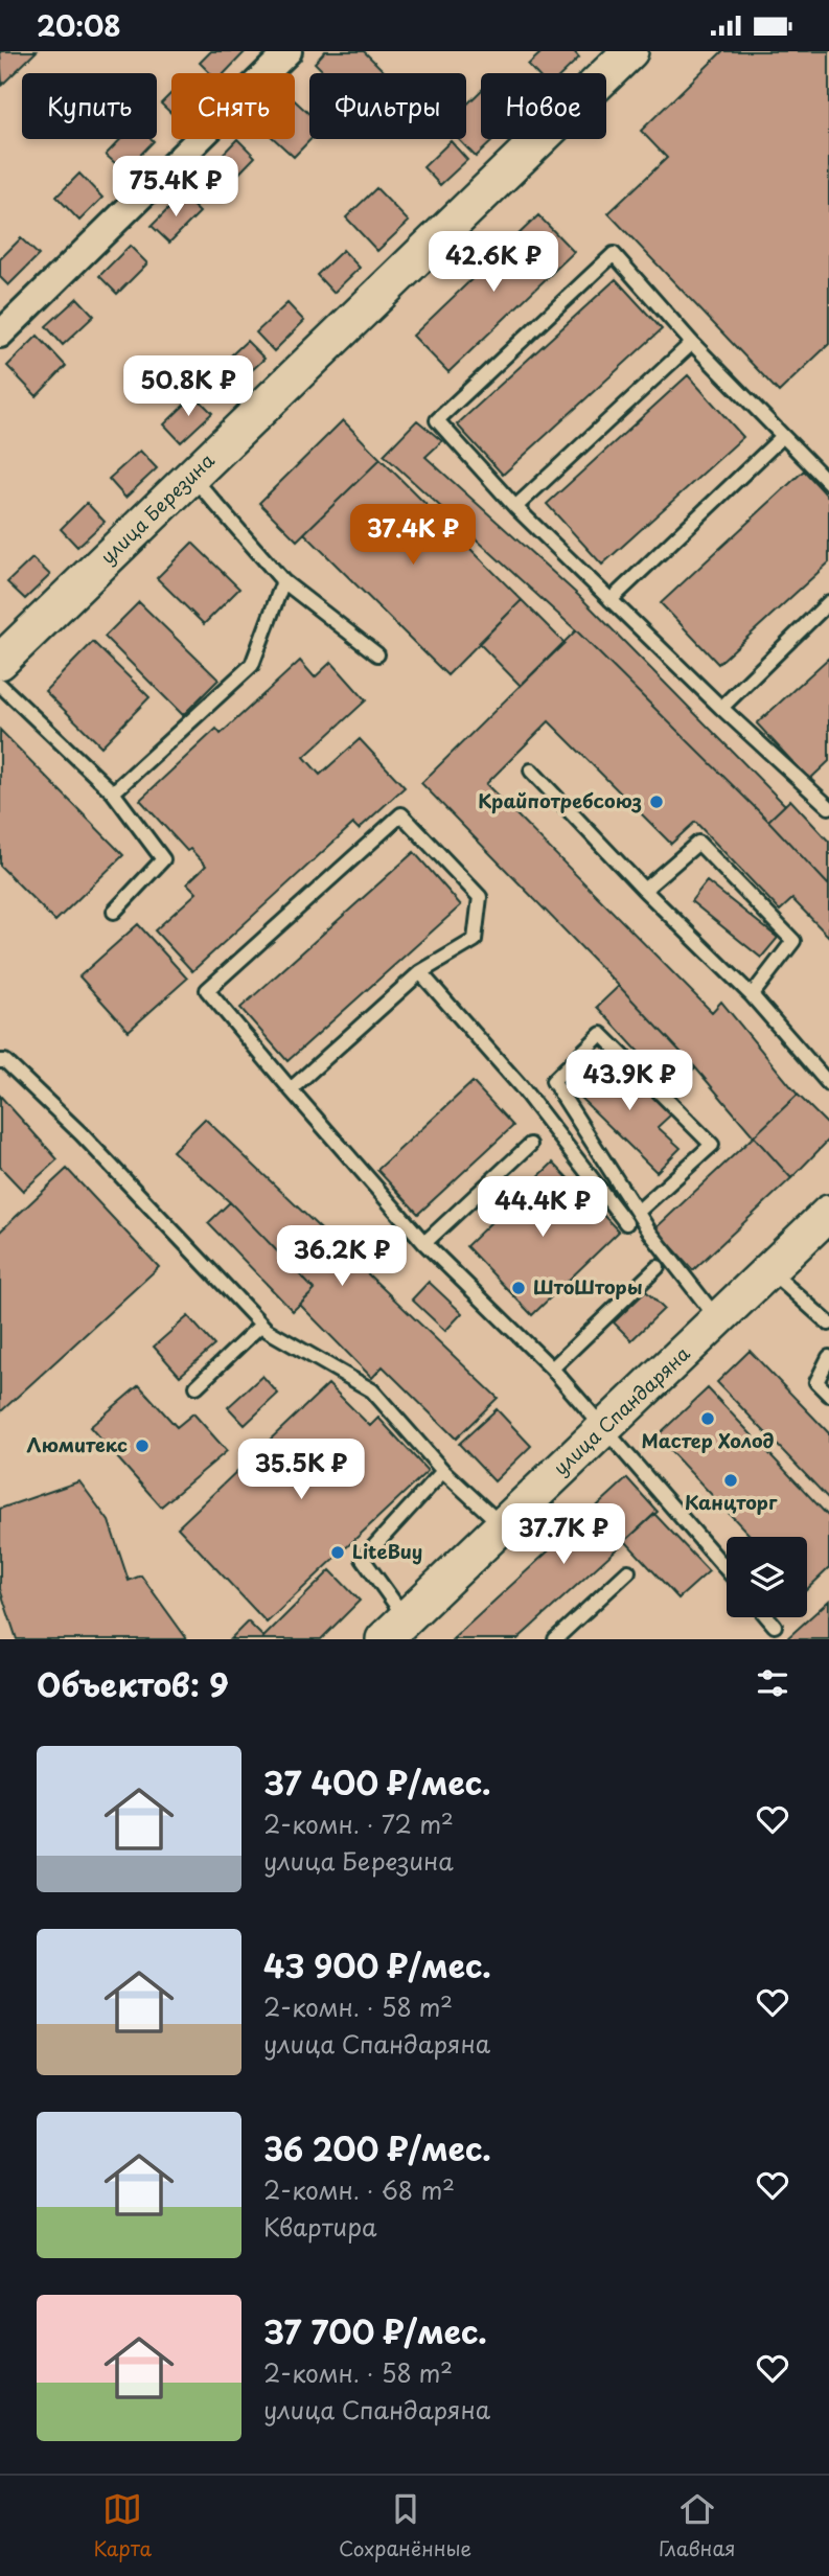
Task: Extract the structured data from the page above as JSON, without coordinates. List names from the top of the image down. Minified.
{"streets":{"street":["улица Березина","улица Спандаряна"]},"places":["Крайпотребсоюз","ШтоШторы","Мастер Холод","Люмитекс","Канцторг","LiteBuy"],"page":{"status":"20:08","chip":["Купить","Снять","Фильтры","Новое"],"price":["75.4K ₽","42.6K ₽","50.8K ₽","37.4K ₽","43.9K ₽","44.4K ₽","36.2K ₽","35.5K ₽","37.7K ₽"],"heading":"Объектов: 9","list":[{"name":"37 400 ₽/мес.","note":"2-комн. · 72 m² · улица Березина"},{"name":"43 900 ₽/мес.","note":"2-комн. · 58 m² · улица Спандаряна"},{"name":"36 200 ₽/мес.","note":"2-комн. · 68 m² · Квартира"},{"name":"37 700 ₽/мес.","note":"2-комн. · 58 m² · улица Спандаряна"}],"tabs":["Карта","Сохранённые","Главная"]}}
